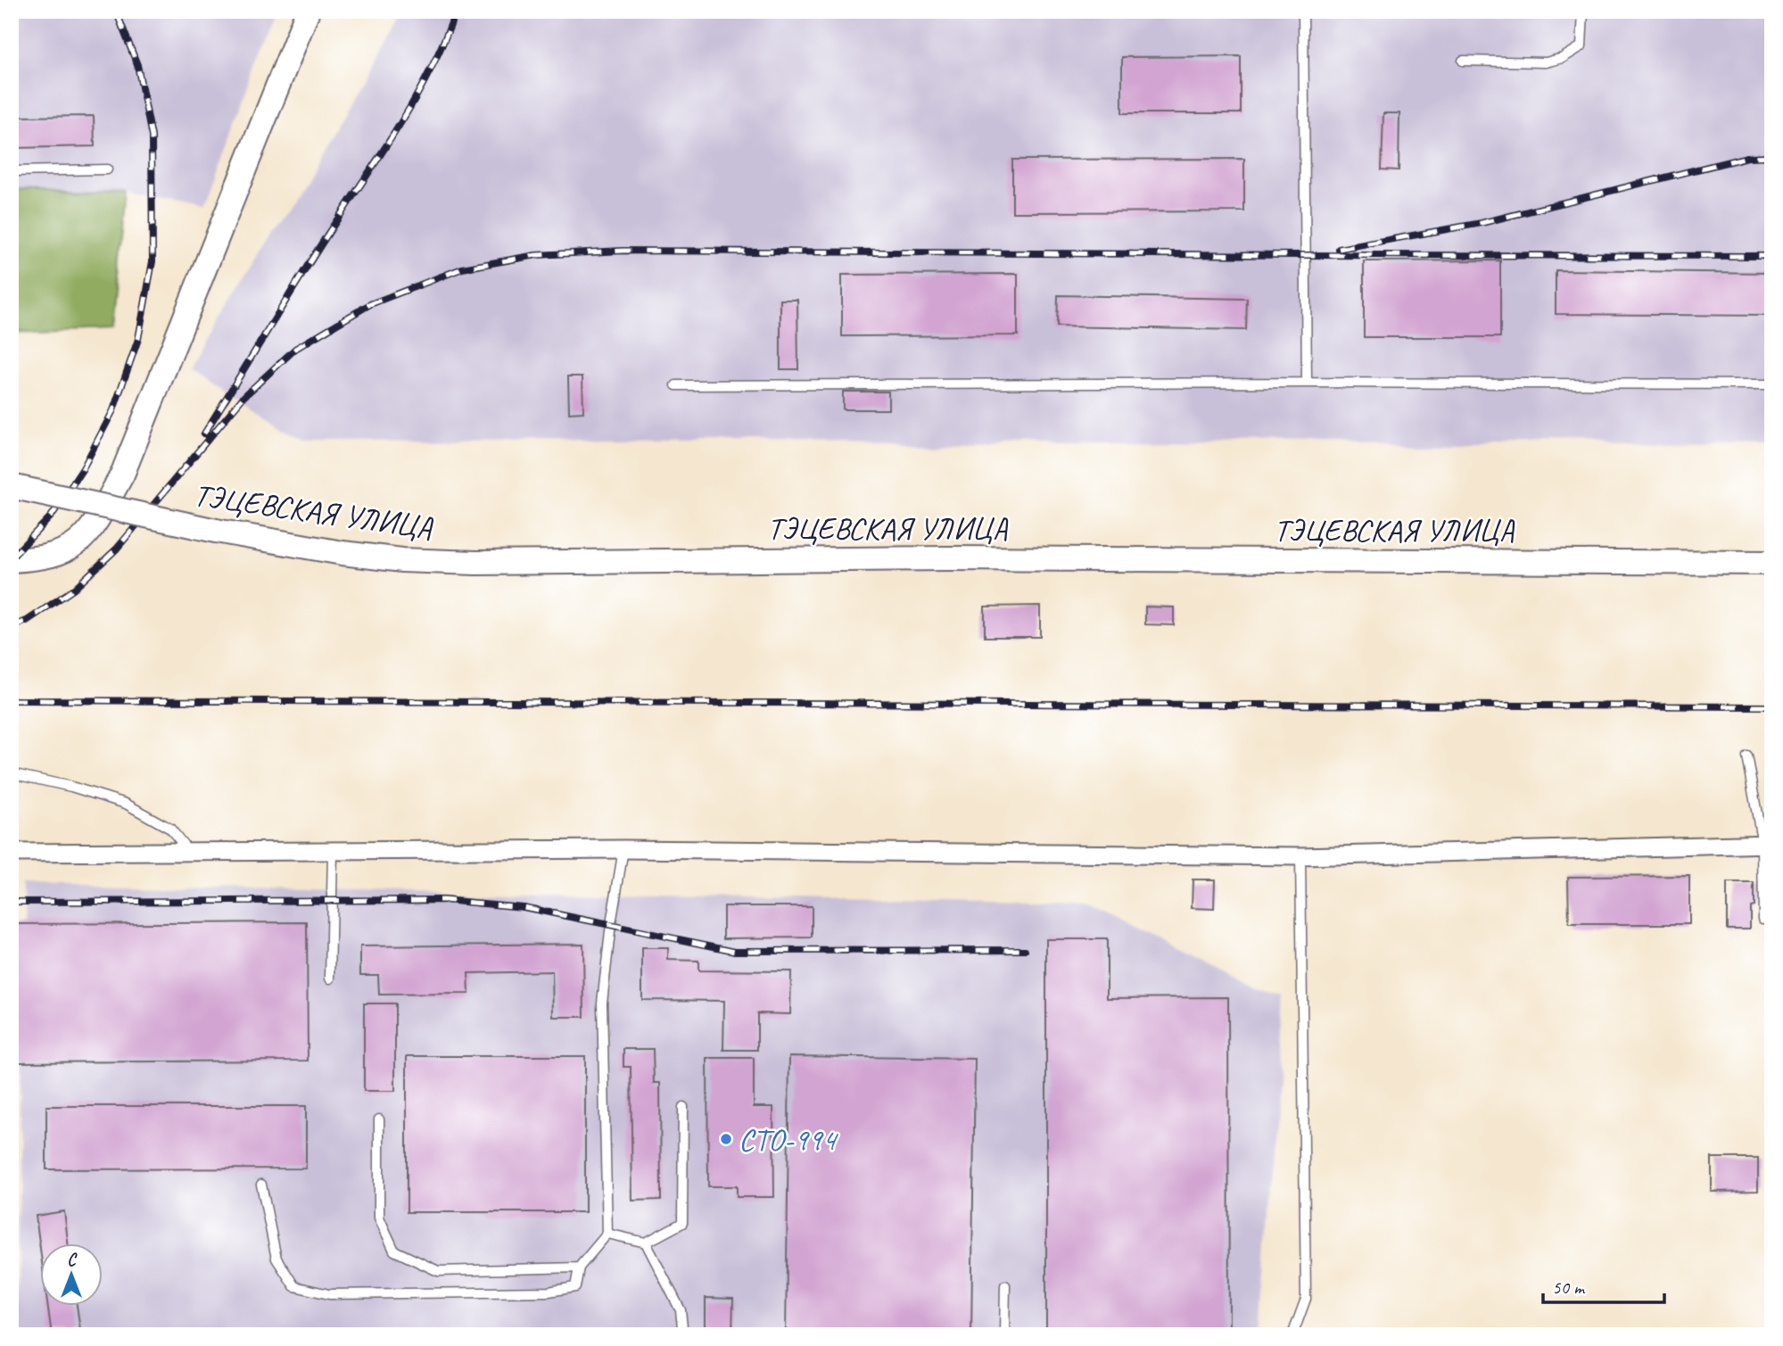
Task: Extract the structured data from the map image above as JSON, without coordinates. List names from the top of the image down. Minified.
{"streets":{"street":["ТЭЦЕВСКАЯ УЛИЦА"]},"places":["СТО-994"],"scale_bar":"50 m","north":"top"}
